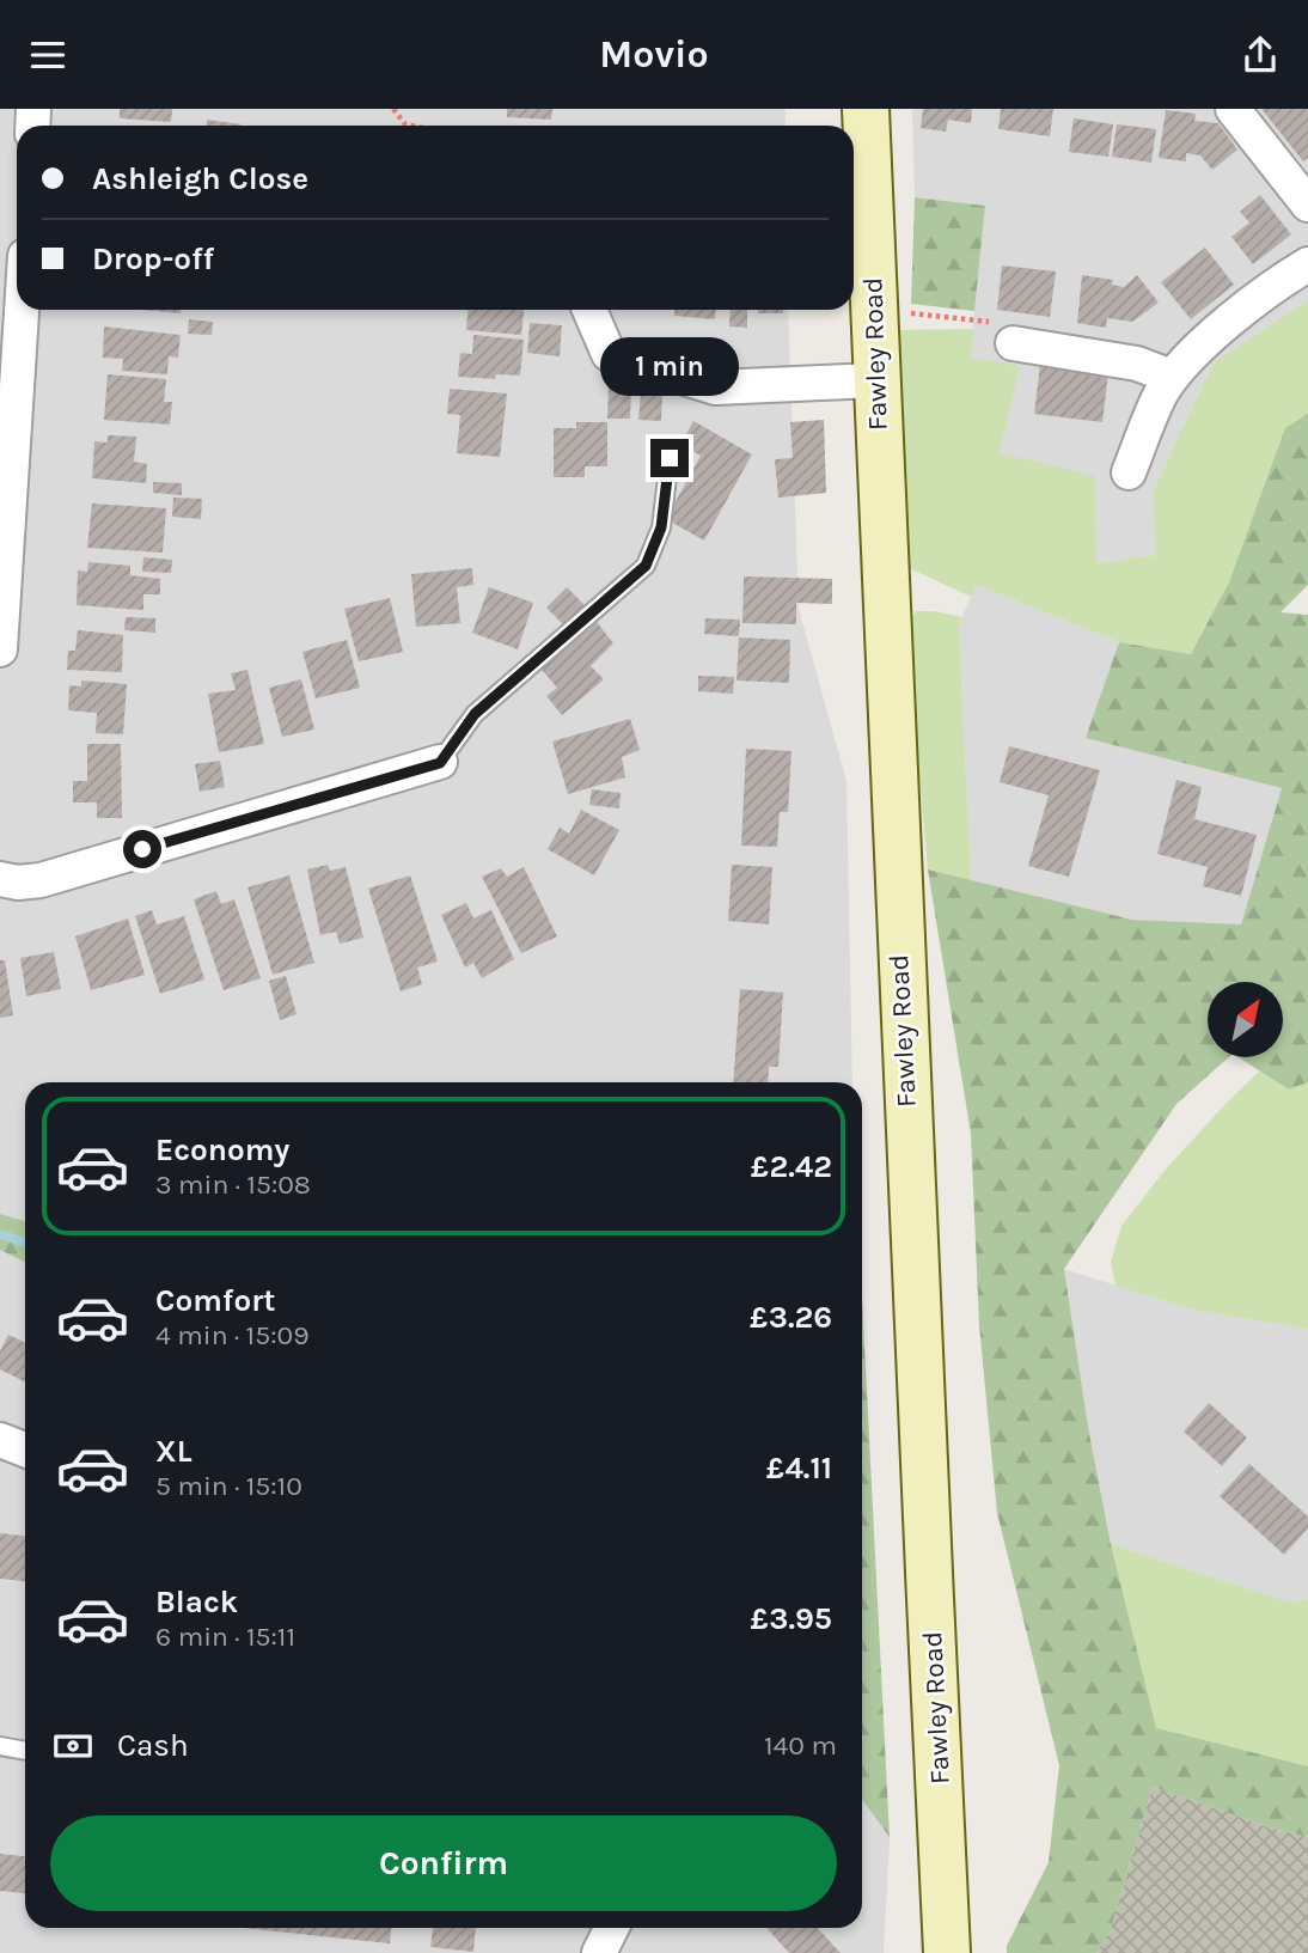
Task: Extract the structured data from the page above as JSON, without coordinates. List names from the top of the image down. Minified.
{"streets":{"street":["Fawley Road"]},"north":"top right","page":{"header":"Movio","banner":["Ashleigh Close","Drop-off"],"bubble":"1 min","list":[{"name":"Economy","note":"3 min · 15:08","value":"£2.42"},{"name":"Comfort","note":"4 min · 15:09","value":"£3.26"},{"name":"XL","note":"5 min · 15:10","value":"£4.11"},{"name":"Black","note":"6 min · 15:11","value":"£3.95"}],"pay":["Cash","140 m"],"buttons":"Confirm"}}
